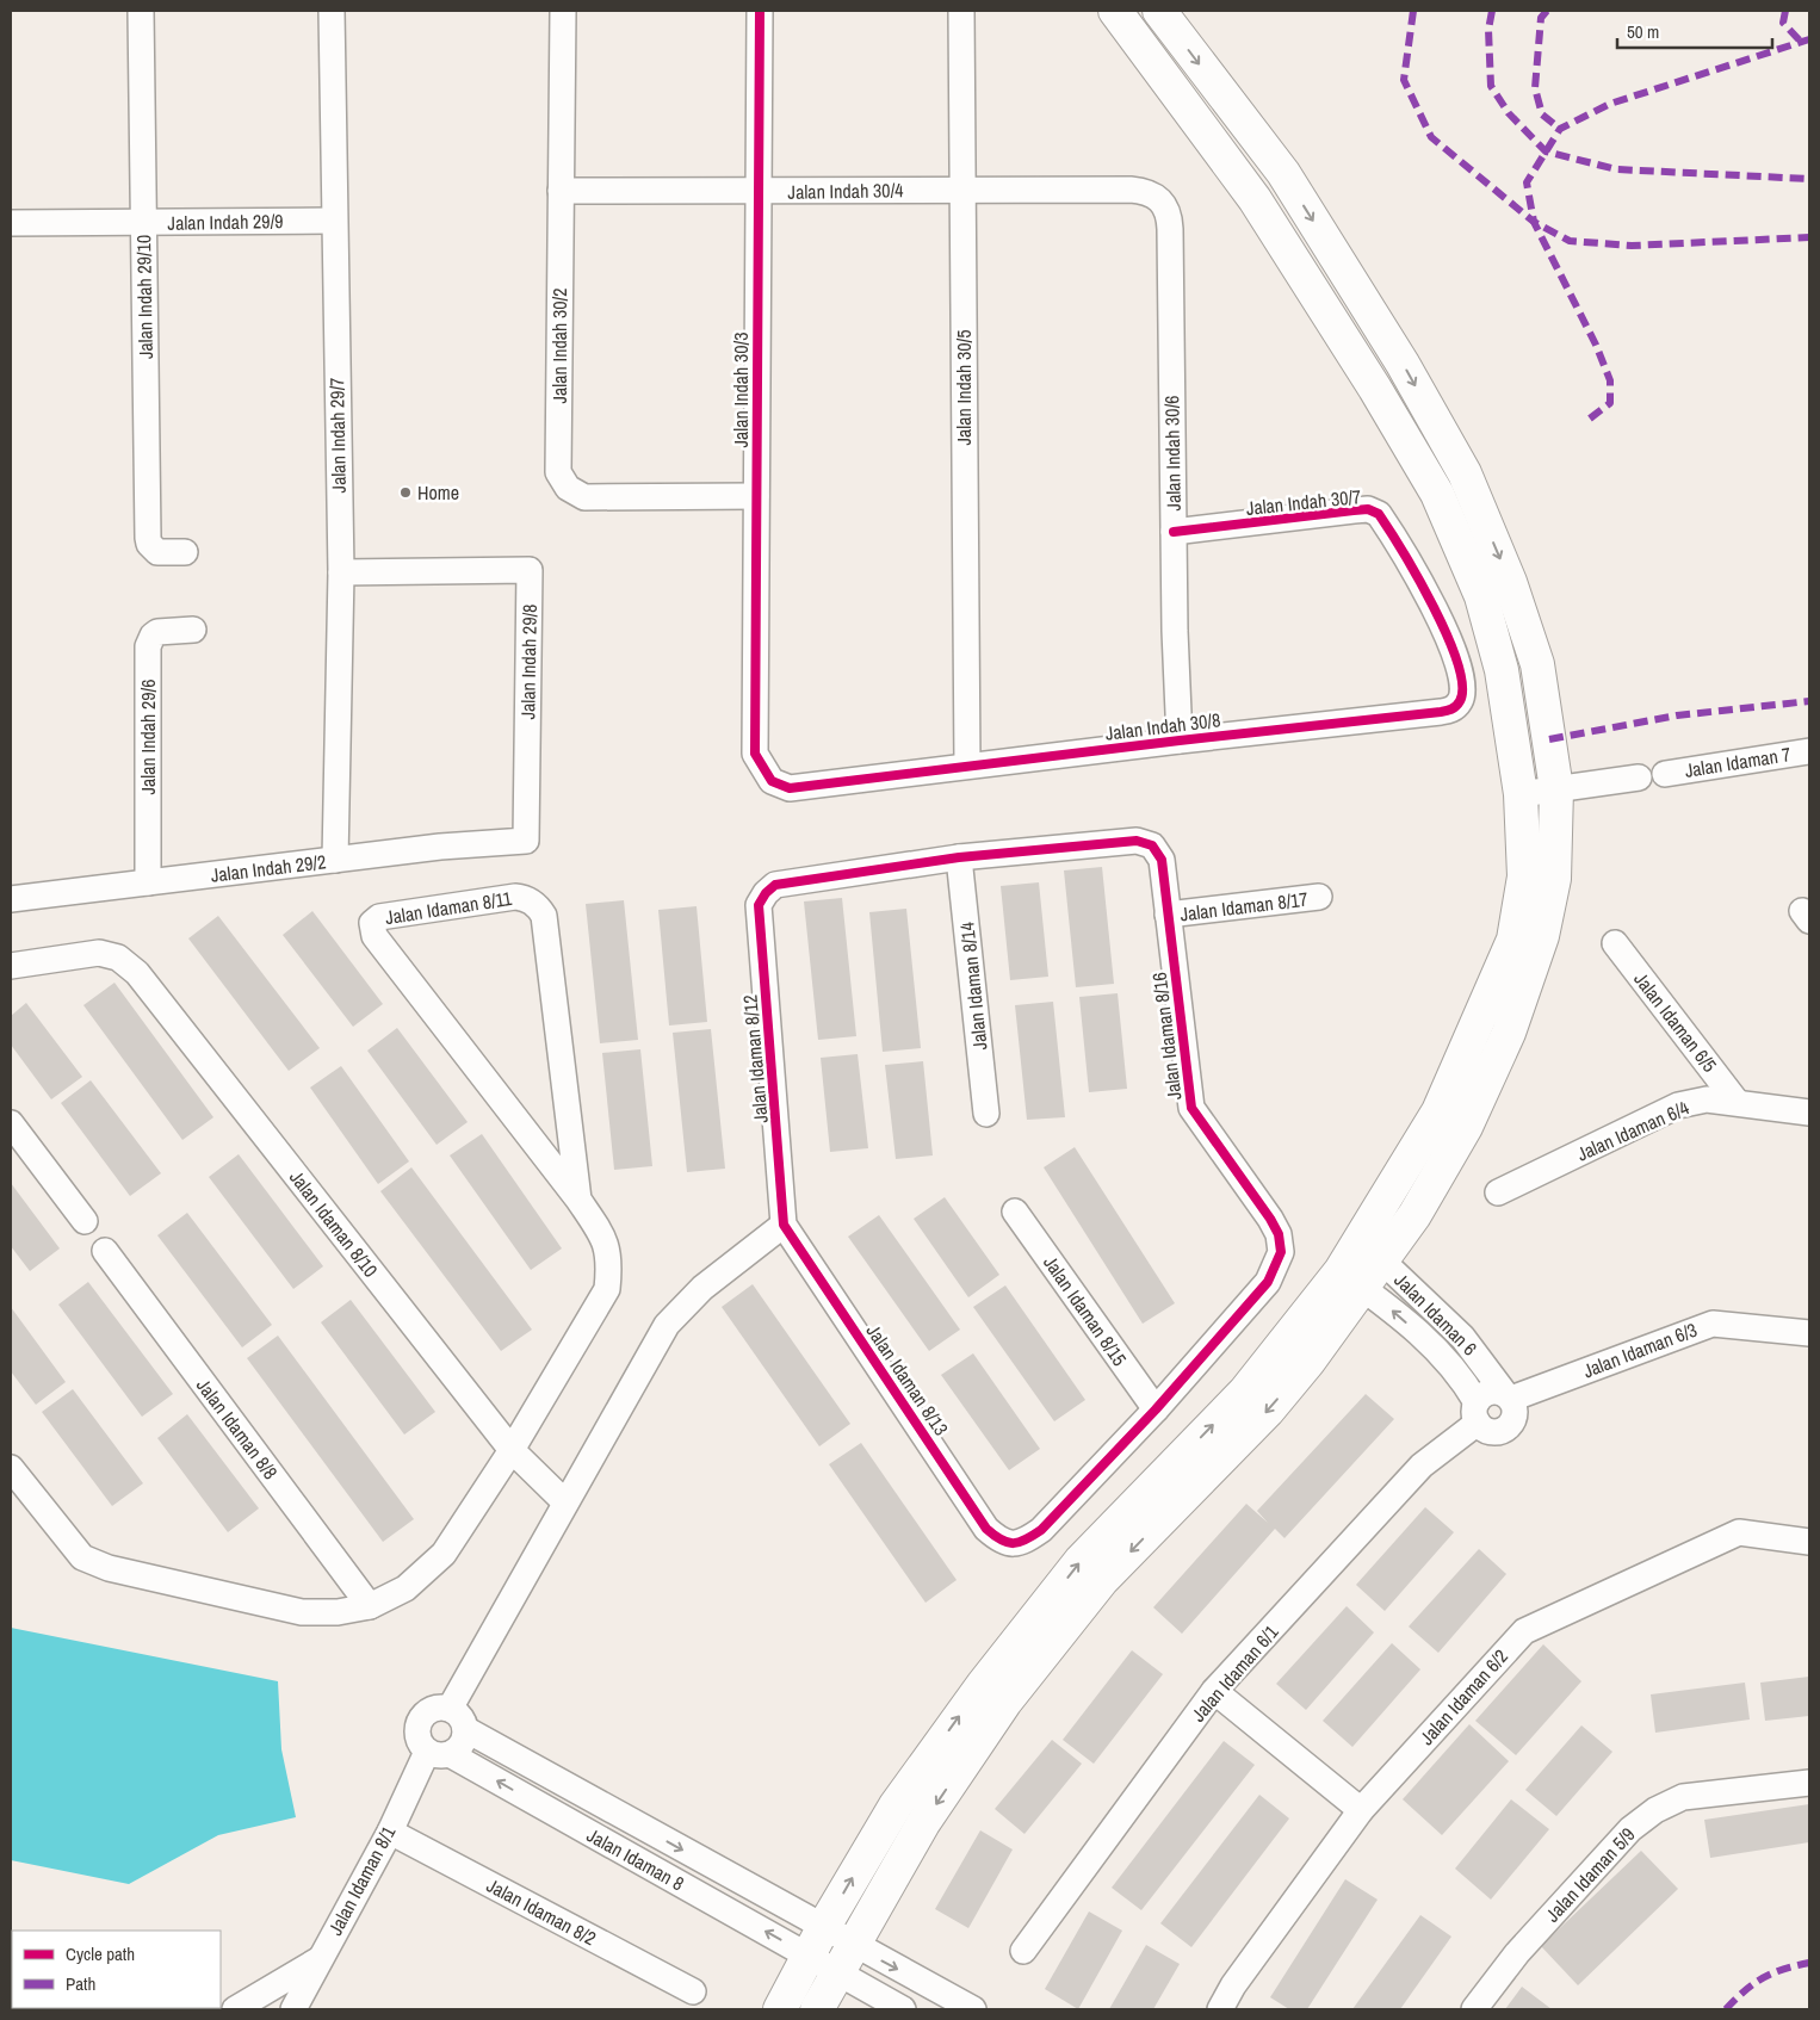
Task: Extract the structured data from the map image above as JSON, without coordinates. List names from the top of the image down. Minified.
{"streets":{"street":["Jalan Indah 30/4","Jalan Indah 29/9","Jalan Indah 29/10","Jalan Indah 30/2","Jalan Indah 30/5","Jalan Indah 30/3","Jalan Indah 29/7","Jalan Indah 30/6","Jalan Indah 30/7","Jalan Indah 29/8","Jalan Indah 30/8","Jalan Indah 29/6","Jalan Idaman 7","Jalan Indah 29/2","Jalan Idaman 8/17","Jalan Idaman 8/11","Jalan Idaman 8/14","Jalan Idaman 6/5","Jalan Idaman 8/16","Jalan Idaman 8/12","Jalan Idaman 6/4","Jalan Idaman 8/10","Jalan Idaman 8/15","Jalan Idaman 6","Jalan Idaman 6/3","Jalan Idaman 8/13","Jalan Idaman 8/8","Jalan Idaman 6/1","Jalan Idaman 6/2","Jalan Idaman 8","Jalan Idaman 5/9","Jalan Idaman 8/1","Jalan Idaman 8/2"]},"crossings":[["Jalan Indah 30/4","Jalan Indah 30/2"],["Jalan Indah 30/4","Jalan Indah 30/5"],["Jalan Indah 30/4","Jalan Indah 30/3"],["Jalan Indah 30/4","Jalan Indah 30/6"],["Jalan Indah 29/9","Jalan Indah 29/10"],["Jalan Indah 29/9","Jalan Indah 29/7"],["Jalan Indah 30/2","Jalan Indah 30/3"],["Jalan Indah 30/5","Jalan Indah 30/8"],["Jalan Indah 30/3","Jalan Indah 30/8"],["Jalan Indah 29/7","Jalan Indah 29/8"],["Jalan Indah 29/7","Jalan Indah 29/2"],["Jalan Indah 30/6","Jalan Indah 30/7"],["Jalan Indah 30/6","Jalan Indah 30/8"],["Jalan Indah 30/7","Jalan Indah 30/8"],["Jalan Indah 29/8","Jalan Indah 29/2"],["Jalan Indah 29/6","Jalan Indah 29/2"],["Jalan Idaman 8/17","Jalan Idaman 8/16"],["Jalan Idaman 8/11","Jalan Idaman 8/10"],["Jalan Idaman 8/14","Jalan Idaman 8/16"],["Jalan Idaman 8/14","Jalan Idaman 8/12"],["Jalan Idaman 6/5","Jalan Idaman 6/4"],["Jalan Idaman 8/16","Jalan Idaman 8/12"],["Jalan Idaman 8/16","Jalan Idaman 8/15"],["Jalan Idaman 8/16","Jalan Idaman 8/13"],["Jalan Idaman 8/12","Jalan Idaman 8/13"],["Jalan Idaman 8/15","Jalan Idaman 8/13"],["Jalan Idaman 6","Jalan Idaman 6/3"],["Jalan Idaman 6","Jalan Idaman 6/1"],["Jalan Idaman 6/3","Jalan Idaman 6/1"],["Jalan Idaman 8","Jalan Idaman 8/1"],["Jalan Idaman 8/1","Jalan Idaman 8/2"]],"places":["Home"],"legend":["Cycle path","Path"],"scale_bar":"50 m"}
